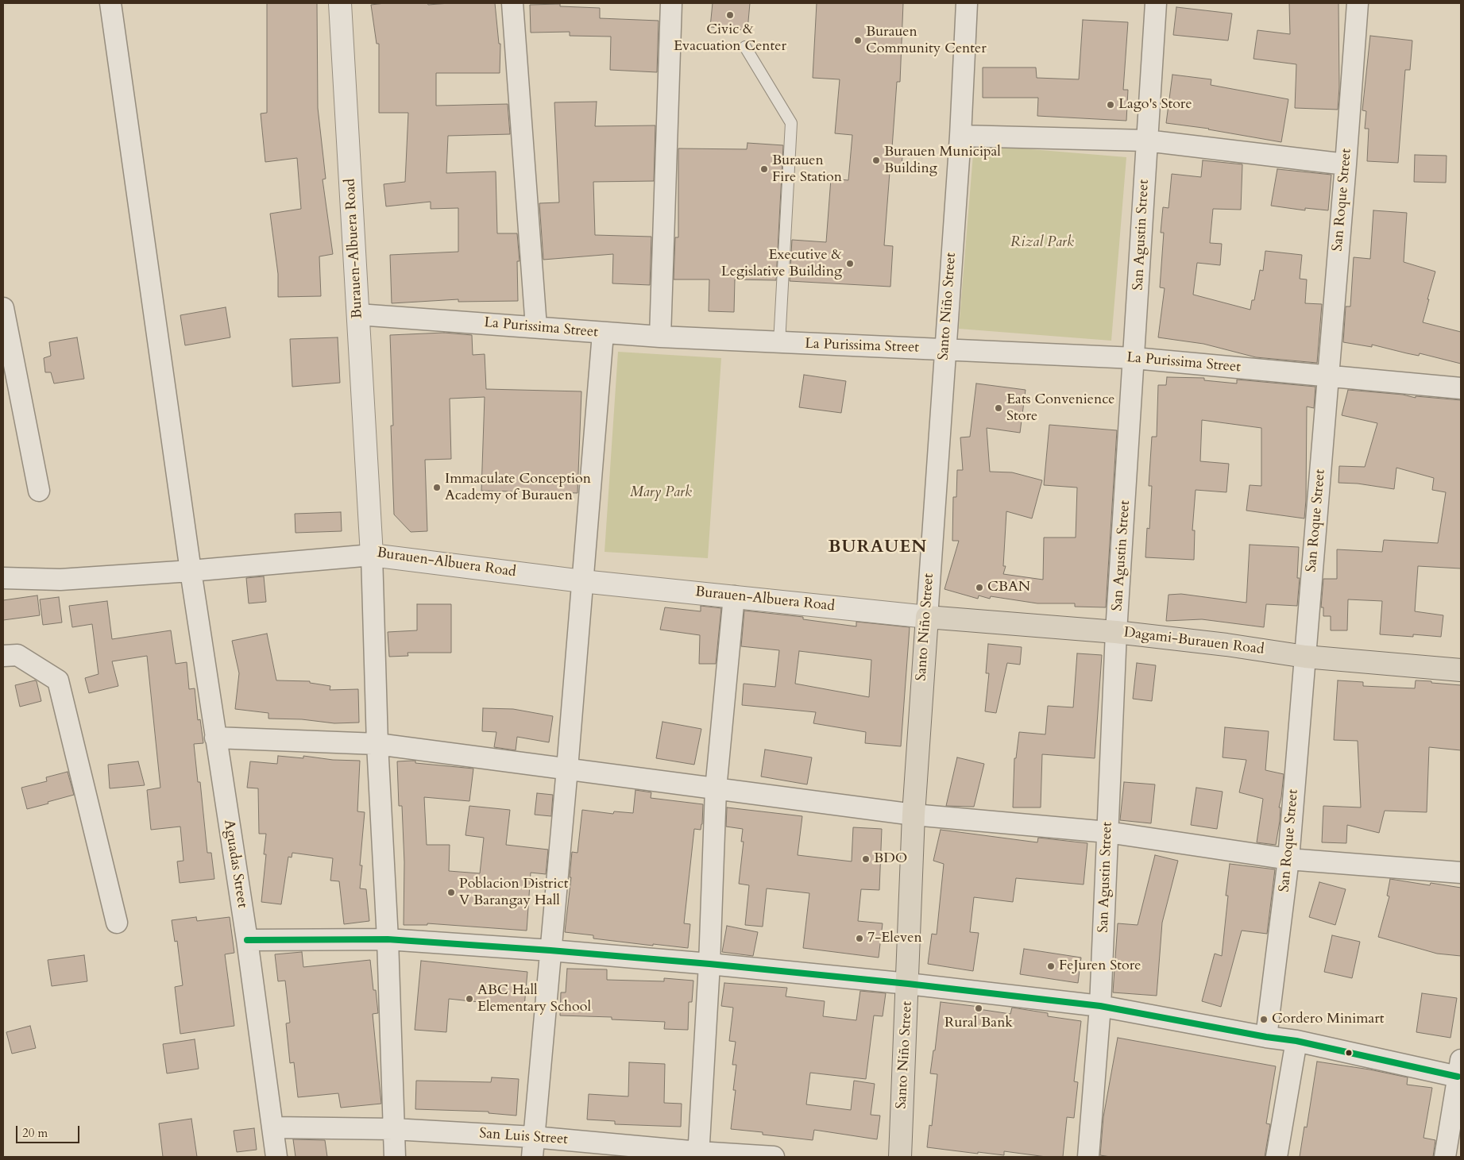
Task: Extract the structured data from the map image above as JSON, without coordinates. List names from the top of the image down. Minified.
{"streets":{"main road":["Santo Niño Street","Dagami-Burauen Road"],"street":["San Roque Street","San Agustin Street","Burauen-Albuera Road","La Purissima Street","Aguadas Street","San Luis Street"]},"crossings":[["San Roque Street","La Purissima Street"],["San Roque Street","Dagami-Burauen Road"],["San Agustin Street","La Purissima Street"],["San Agustin Street","Dagami-Burauen Road"],["Burauen-Albuera Road","Santo Niño Street"],["Burauen-Albuera Road","La Purissima Street"],["Burauen-Albuera Road","Dagami-Burauen Road"],["Santo Niño Street","La Purissima Street"],["Santo Niño Street","Dagami-Burauen Road"],["Aguadas Street","San Luis Street"]],"districts":["BURAUEN"],"parks":["Rizal Park","Mary Park"],"places":["Civic & Evacuation Center","Burauen Community Center","Lago's Store","Burauen Municipal Building","Burauen Fire Station","Executive & Legislative Building","Eats Convenience Store","Immaculate Conception Academy of Burauen","CBAN","BDO","Poblacion District V Barangay Hall","7-Eleven","FeJuren Store","ABC Hall Elementary School","Rural Bank","Cordero Minimart"],"scale_bar":"20 m"}
